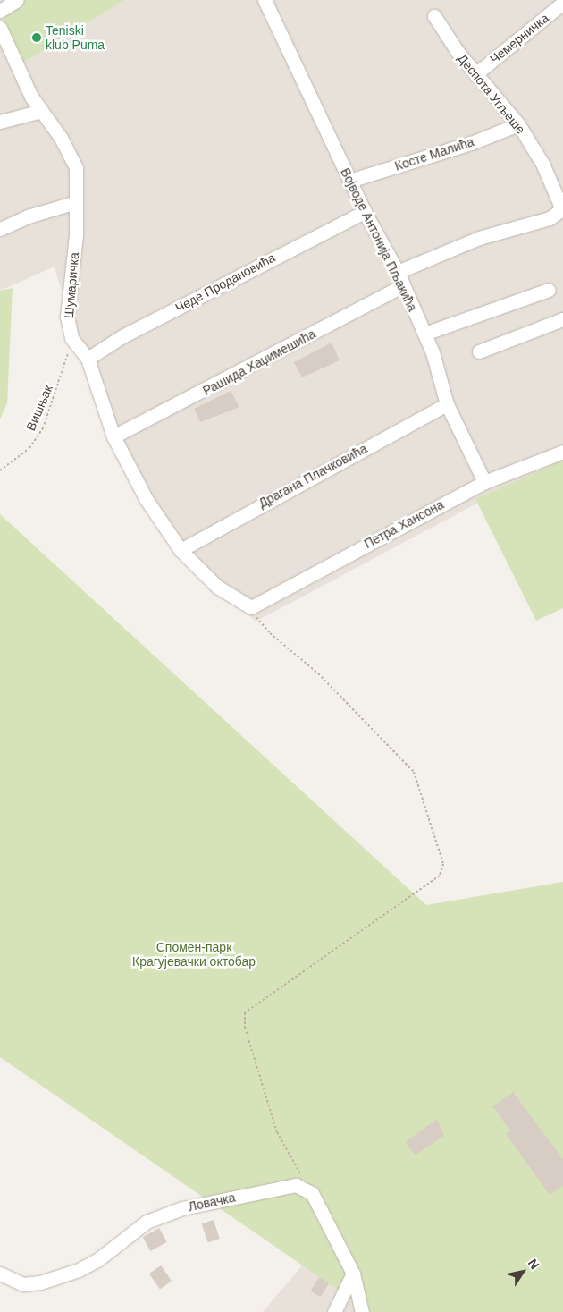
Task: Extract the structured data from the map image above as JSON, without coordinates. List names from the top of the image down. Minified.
{"streets":{"street":["Чемерничка","Деспота Угљеше","Косте Малића","Војводе Антонија Пљакића","Чеде Продановића","Шумаричка","Рашида Хаџимешића","Драгана Плачковића","Петра Хансона","Ловачка"],"path":["Вишњак"]},"crossings":[["Чемерничка","Деспота Угљеше"],["Деспота Угљеше","Косте Малића"],["Деспота Угљеше","Војводе Антонија Пљакића"],["Косте Малића","Војводе Антонија Пљакића"],["Војводе Антонија Пљакића","Чеде Продановића"],["Војводе Антонија Пљакића","Рашида Хаџимешића"],["Војводе Антонија Пљакића","Драгана Плачковића"],["Војводе Антонија Пљакића","Петра Хансона"],["Чеде Продановића","Шумаричка"],["Шумаричка","Рашида Хаџимешића"],["Шумаричка","Вишњак"],["Шумаричка","Драгана Плачковића"],["Шумаричка","Петра Хансона"]],"parks":["Спомен-парк Крагујевачки октобар"],"places":["Teniski klub Puma"],"north":"top right"}
